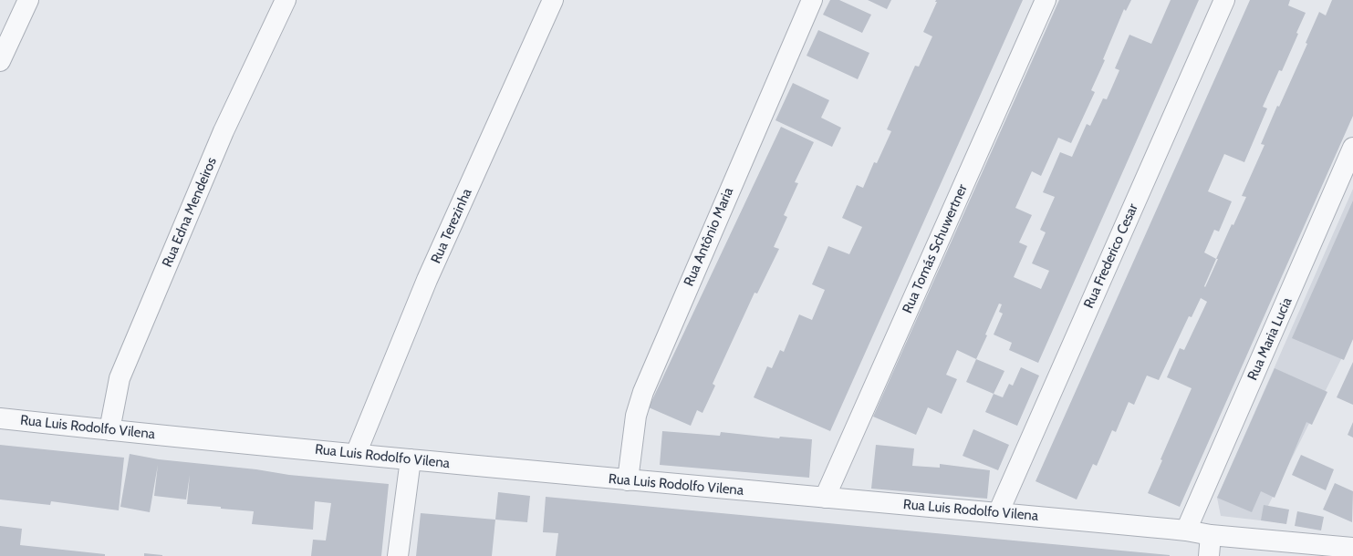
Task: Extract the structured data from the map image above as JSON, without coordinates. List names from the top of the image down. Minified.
{"streets":{"street":["Rua Edna Mendeiros","Rua Terezinha","Rua Antônio Maria","Rua Tomás Schuwertner","Rua Frederico Cesar","Rua Maria Lucia","Rua Luis Rodolfo Vilena"]},"crossings":[["Rua Edna Mendeiros","Rua Luis Rodolfo Vilena"],["Rua Terezinha","Rua Luis Rodolfo Vilena"],["Rua Antônio Maria","Rua Luis Rodolfo Vilena"],["Rua Tomás Schuwertner","Rua Luis Rodolfo Vilena"],["Rua Frederico Cesar","Rua Luis Rodolfo Vilena"],["Rua Maria Lucia","Rua Luis Rodolfo Vilena"]]}
